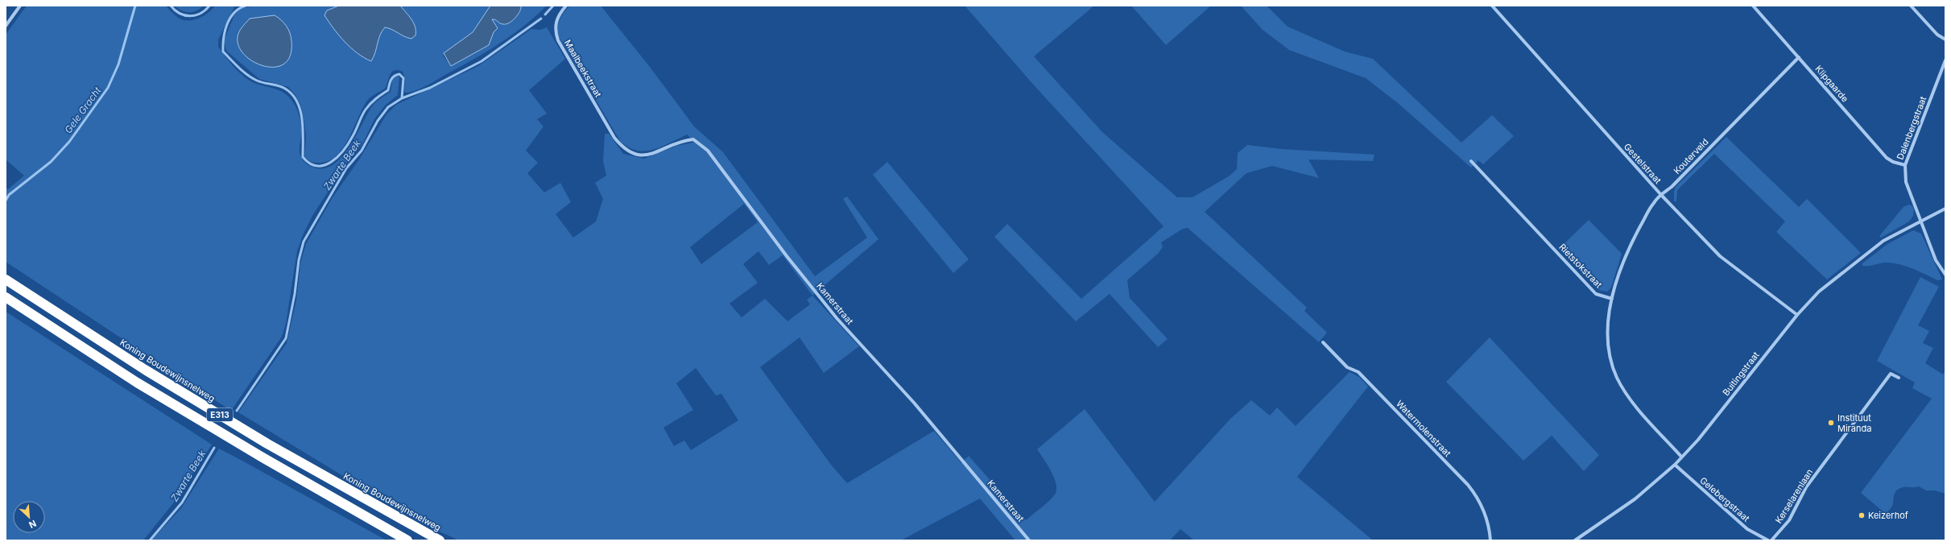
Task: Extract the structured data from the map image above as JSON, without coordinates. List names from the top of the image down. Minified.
{"streets":{"highway":["Koning Boudewijnsnelweg","E313"],"street":["Maalbeekstraat","Klipgaarde","Dalenbergstraat","Kouterveld","Gestelstraat","Rietstokstraat","Kamerstraat","Buitingstraat","Watermolenstraat","Kerselarenlaan","Gelebergstraat"]},"crossings":[["Maalbeekstraat","Kamerstraat"],["Klipgaarde","Dalenbergstraat"],["Klipgaarde","Kouterveld"],["Dalenbergstraat","Buitingstraat"],["Kouterveld","Gestelstraat"],["Kouterveld","Rietstokstraat"],["Gestelstraat","Buitingstraat"],["Buitingstraat","Gelebergstraat"]],"water":["Gele Gracht","Zwarte Beek"],"places":["Instituut Miranda","Keizerhof"],"north":"bottom right"}
